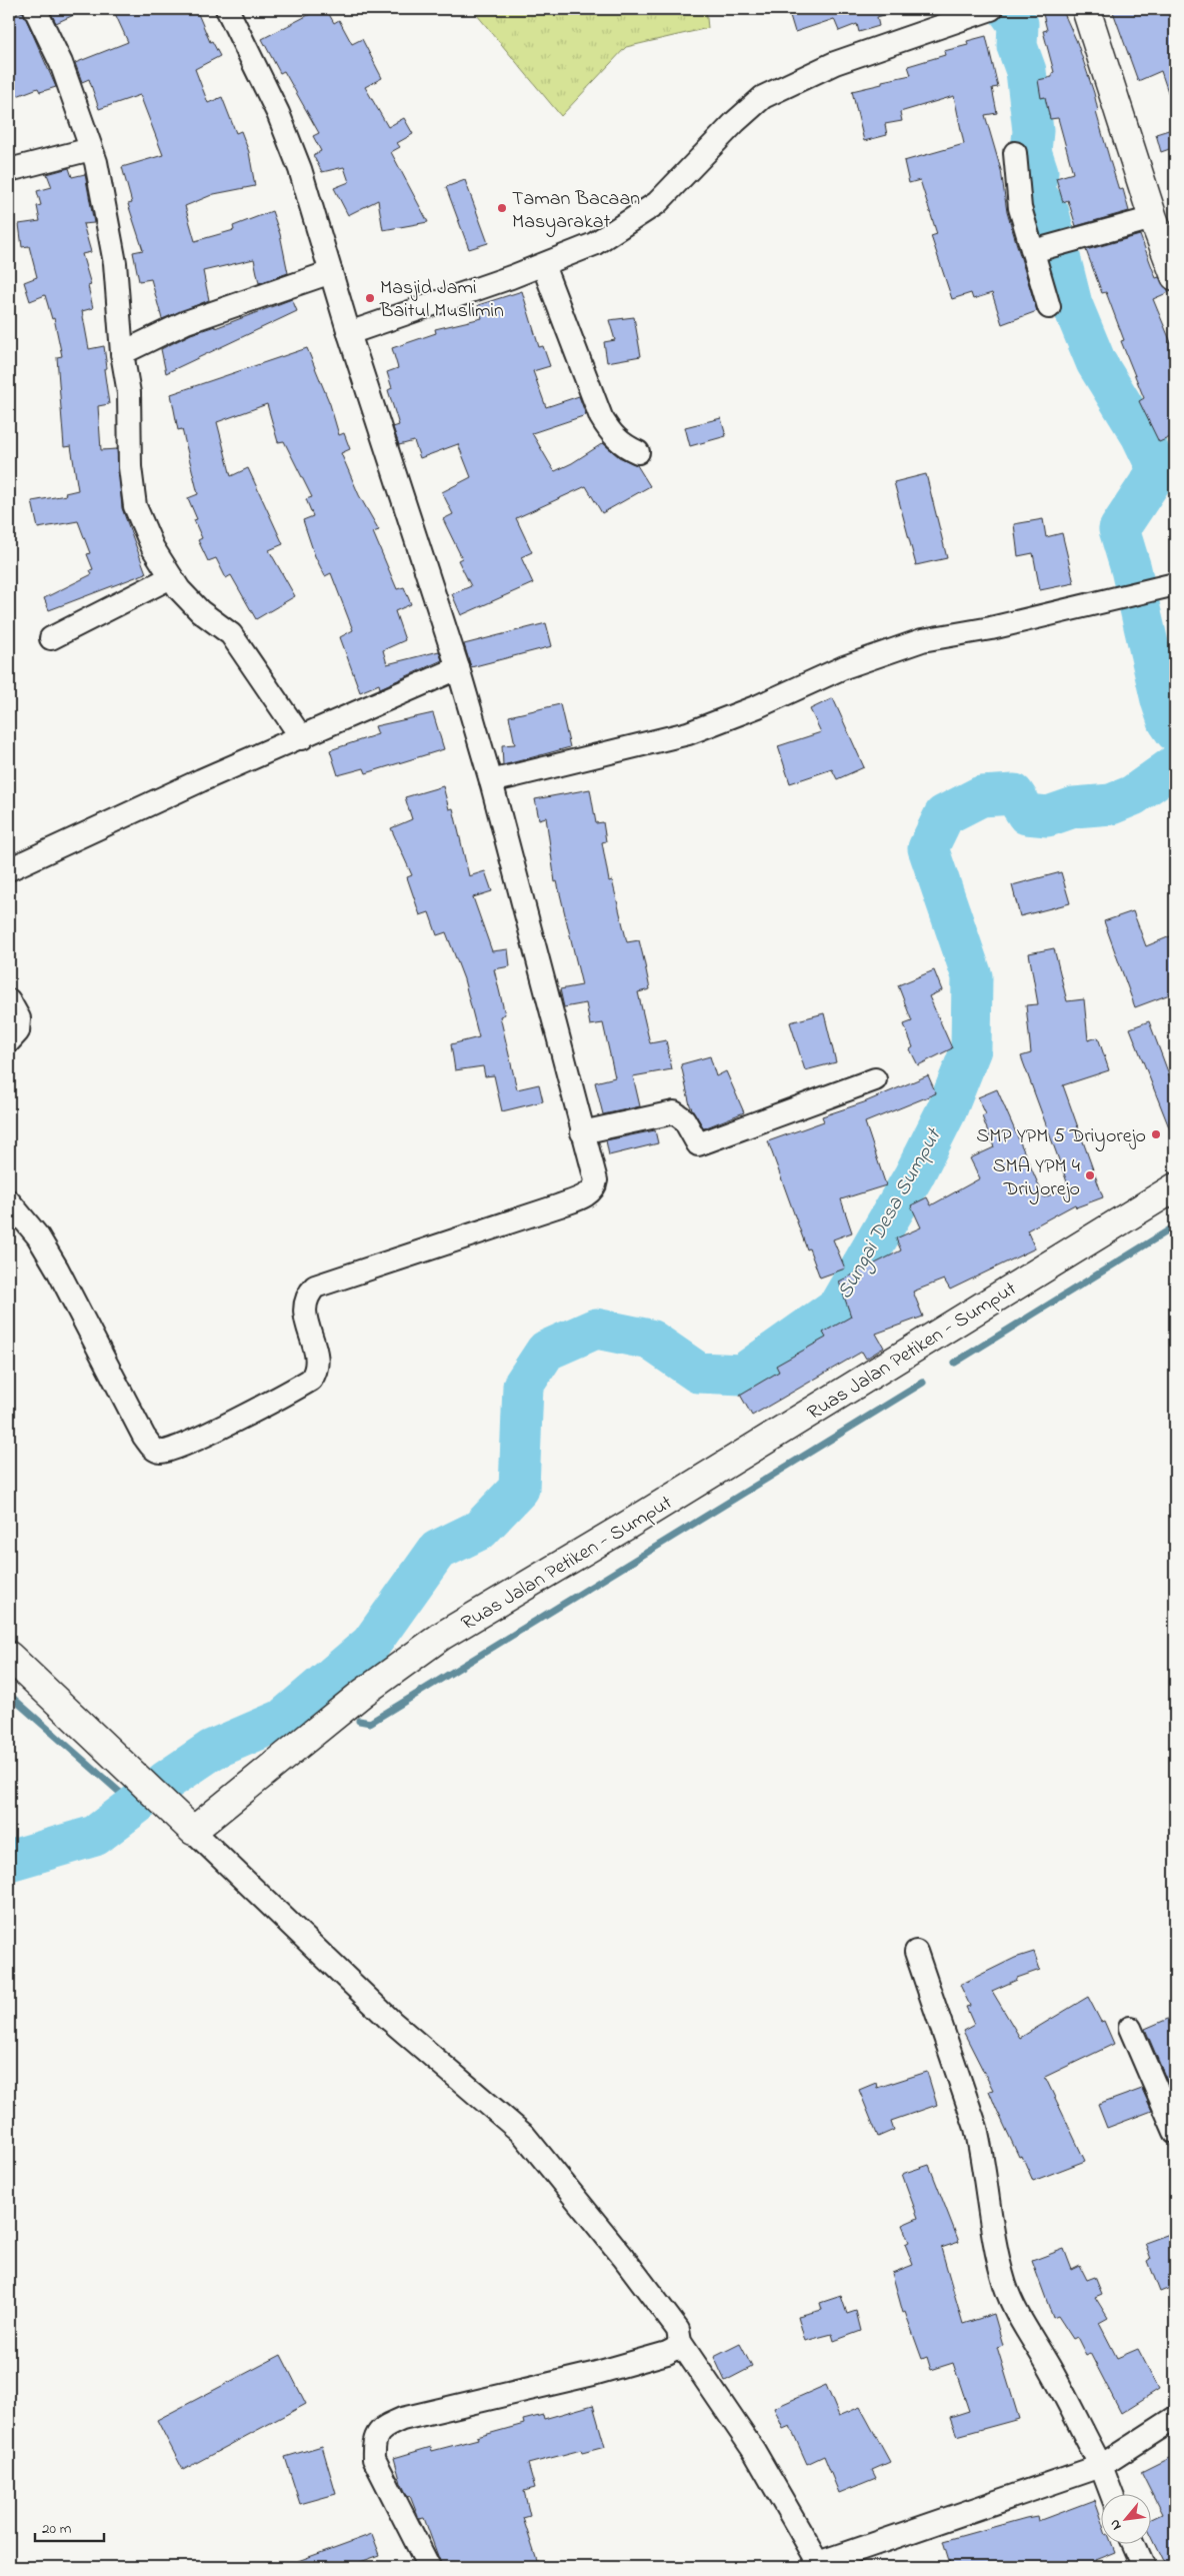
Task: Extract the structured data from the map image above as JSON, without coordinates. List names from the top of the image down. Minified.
{"streets":{"main road":["Ruas Jalan Petiken - Sumput"]},"water":["Sungai Desa Sumput"],"places":["Taman Bacaan Masyarakat","Masjid Jami Baitul Muslimin","SMP YPM 5 Driyorejo","SMA YPM 4 Driyorejo"],"scale_bar":"20 m","north":"bottom left"}
